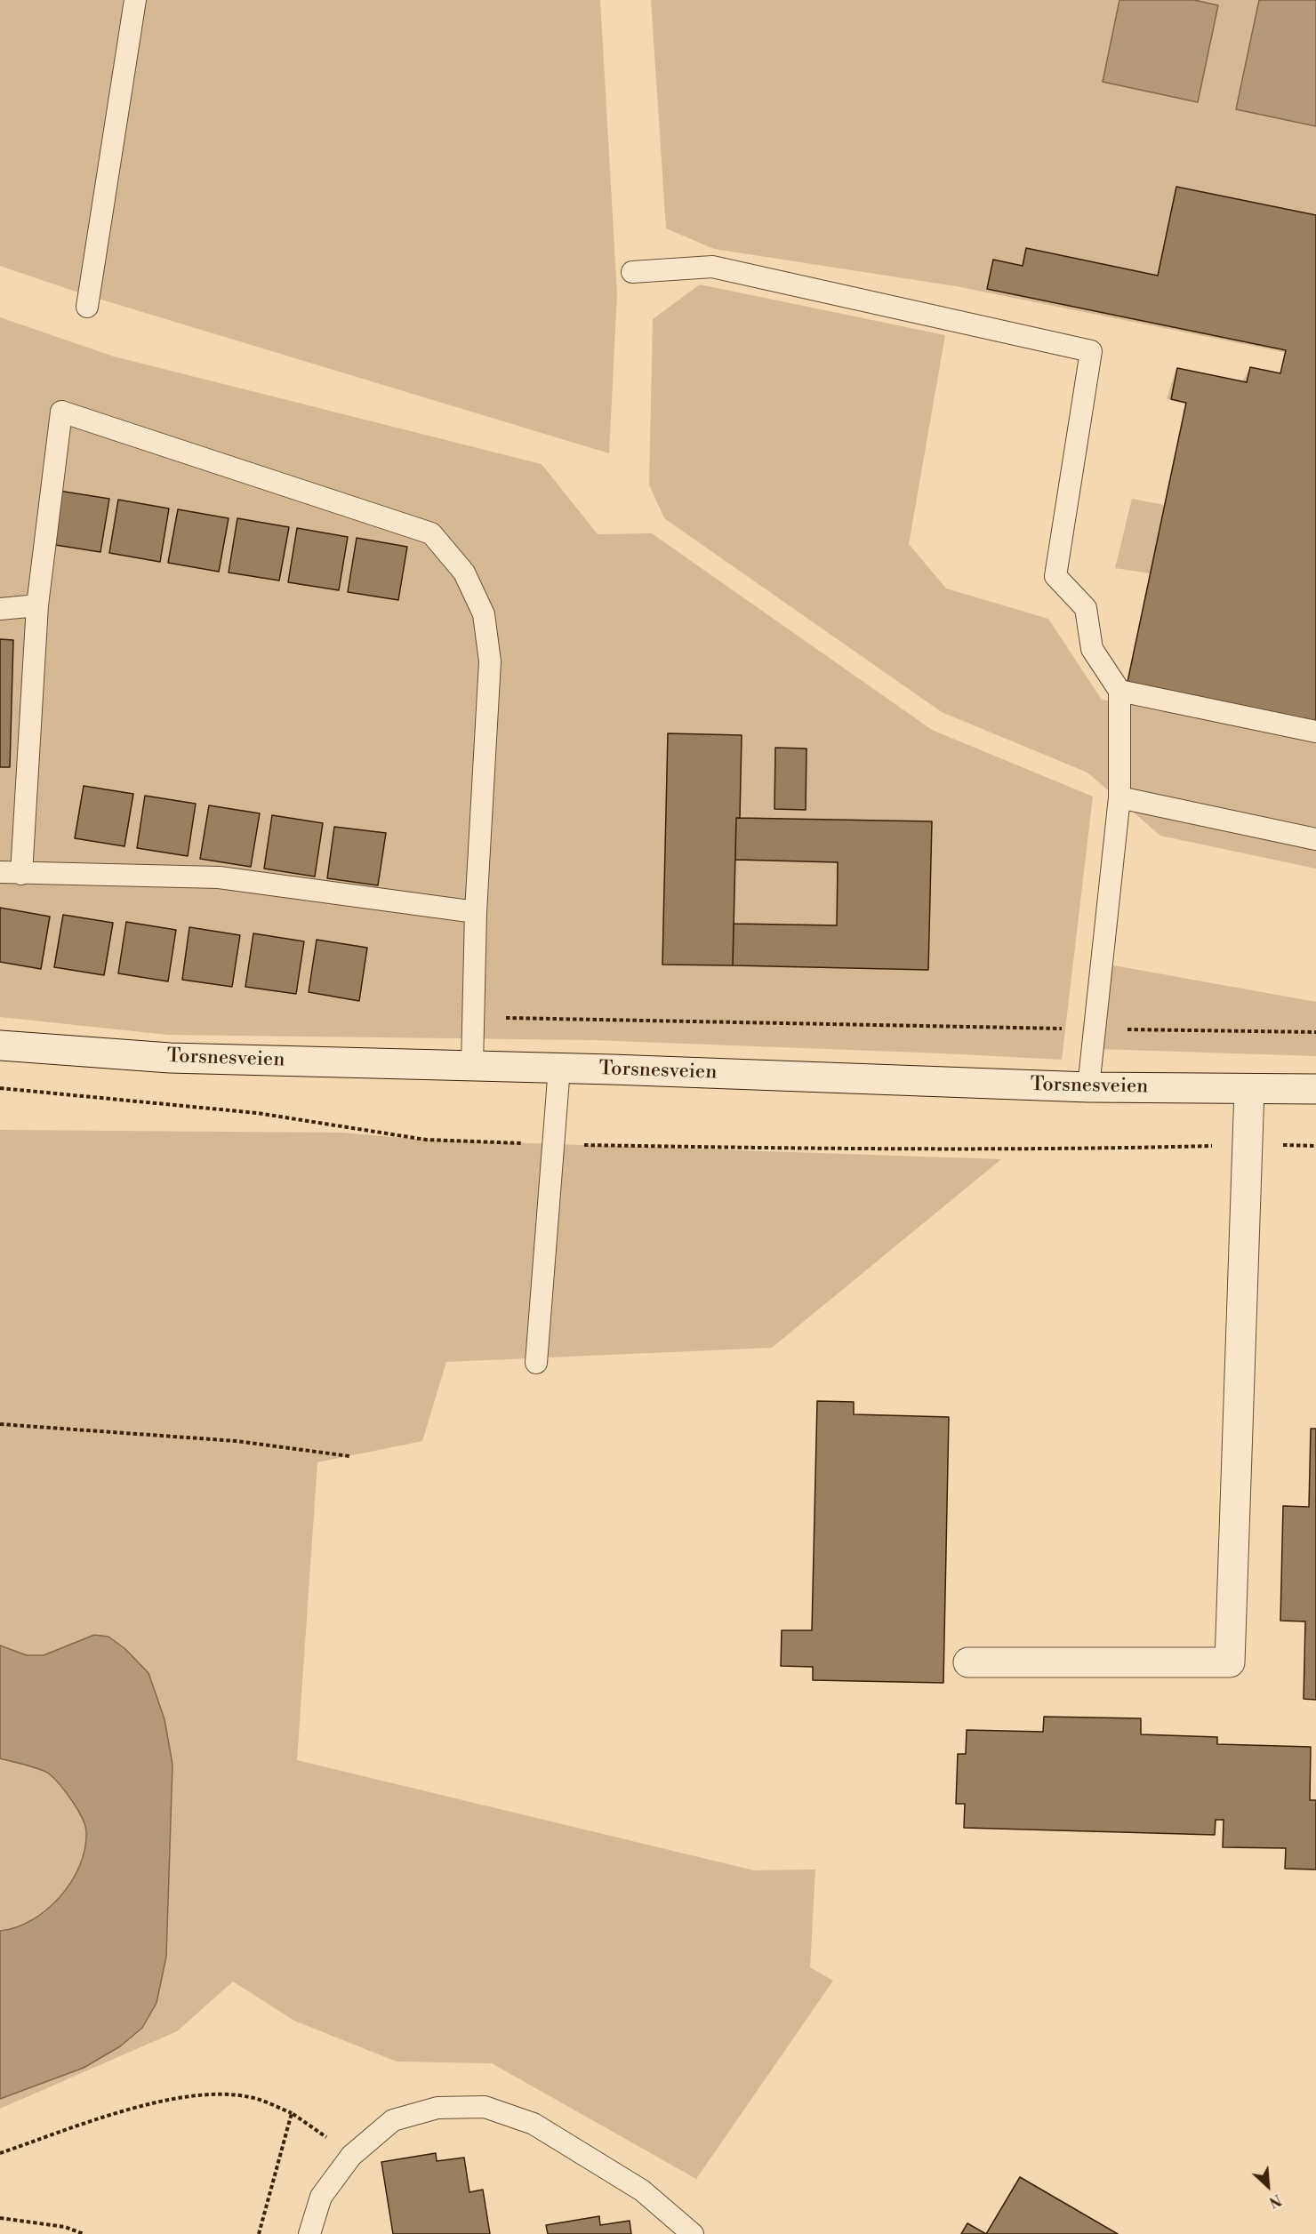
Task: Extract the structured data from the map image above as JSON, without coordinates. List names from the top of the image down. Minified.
{"streets":{"street":["Torsnesveien"]},"north":"bottom right"}
